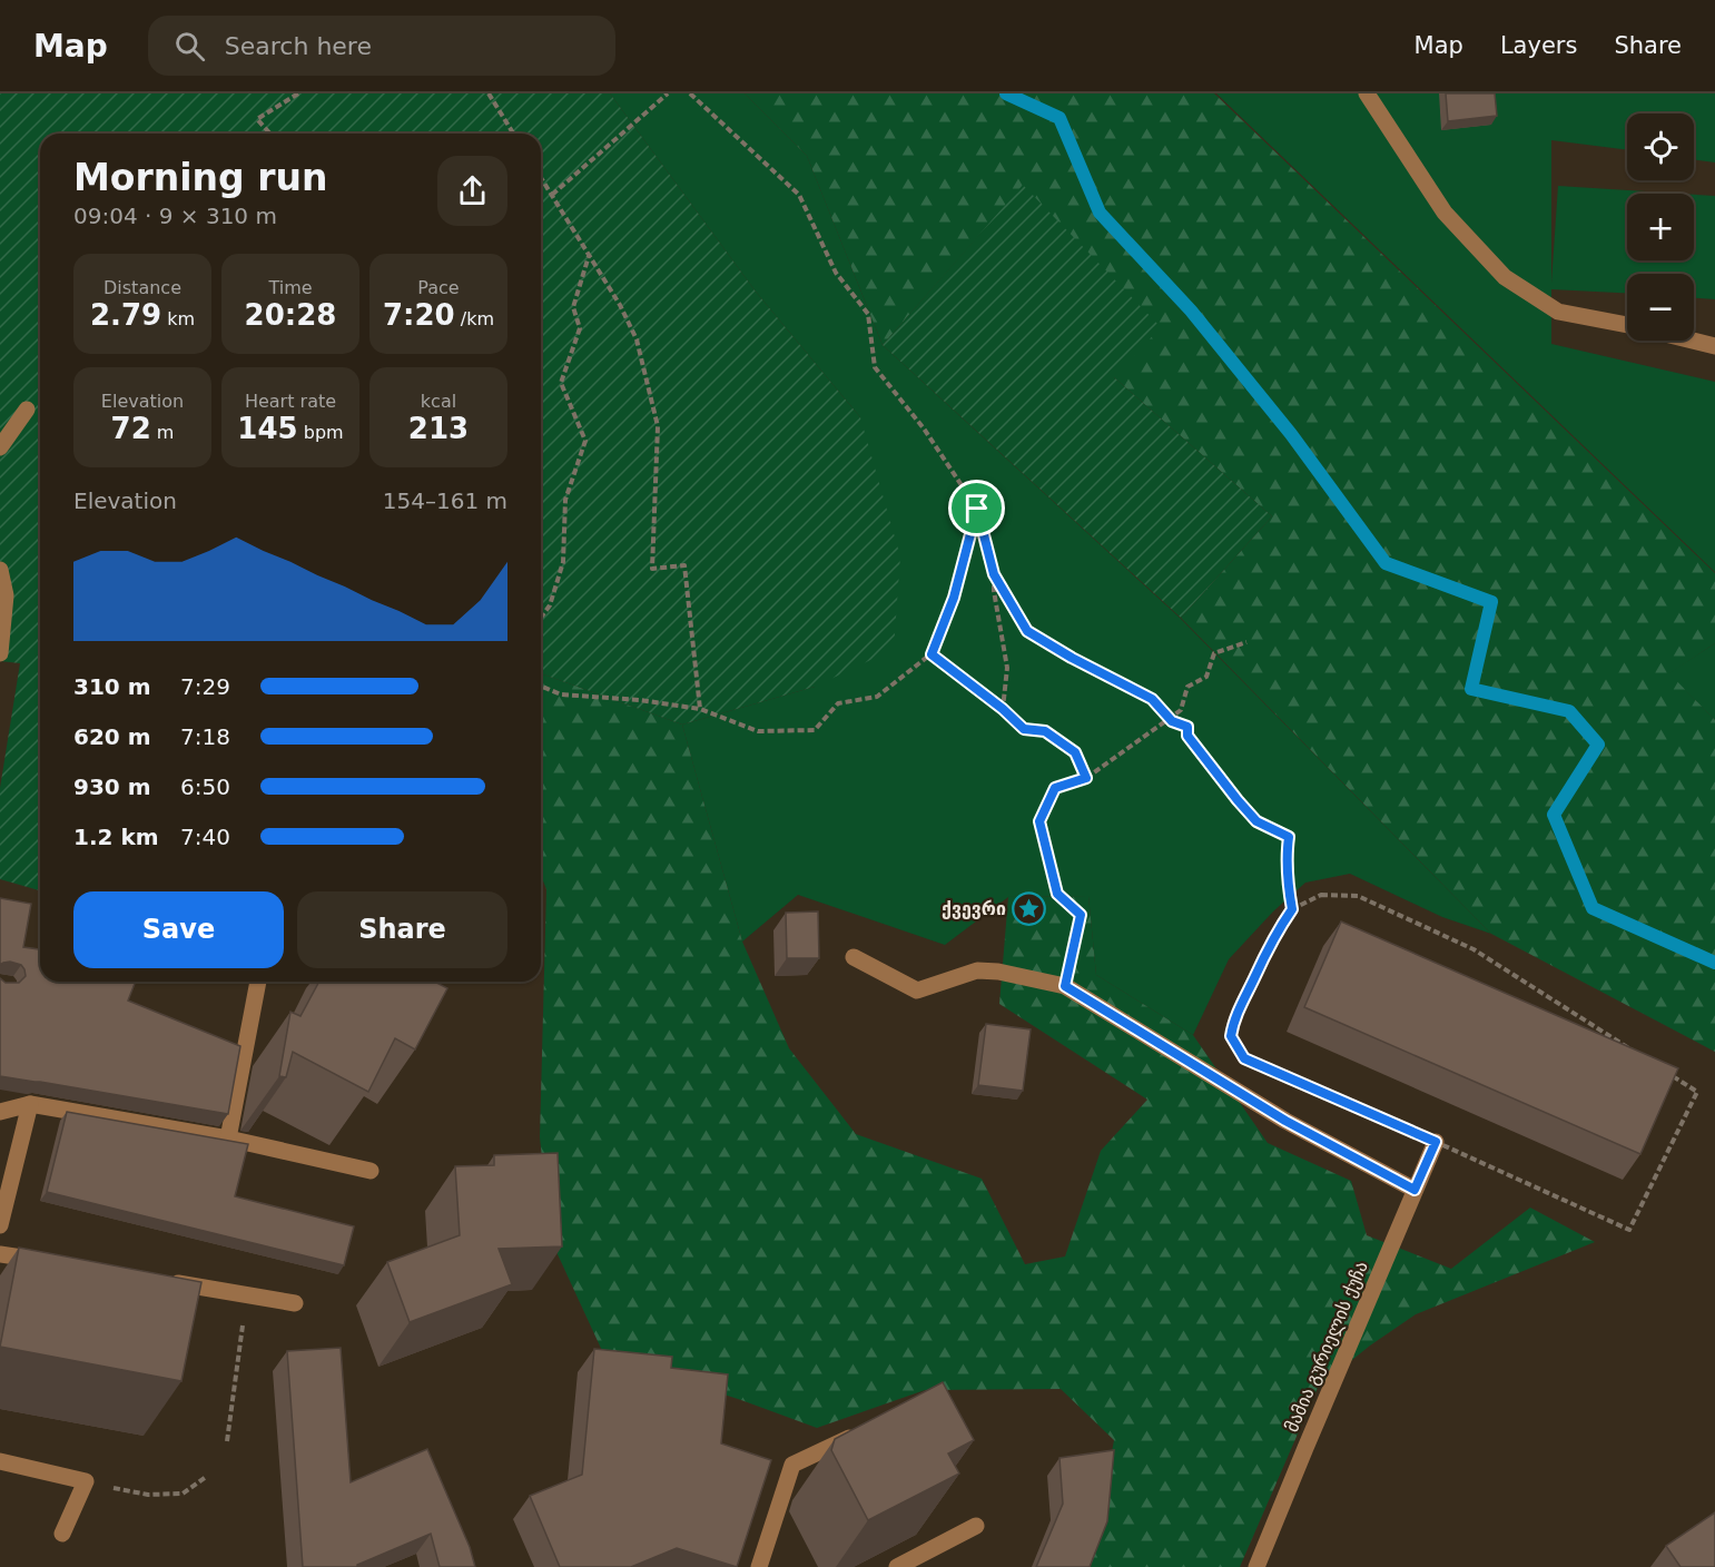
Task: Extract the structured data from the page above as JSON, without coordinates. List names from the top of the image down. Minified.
{"streets":{"street":["მამია გურიელის ქუჩა"]},"places":{"place":["ქვევრი"]},"page":{"header":"Map","search":"Search here","nav":["Map","Layers","Share"],"map_buttons":["+","−"],"heading":["Morning run","09:04 · 9 × 310 m"],"stats":[["Distance","2.79 km"],["Time","20:28"],["Pace","7:20 /km"],["Elevation","72 m"],["Heart rate","145 bpm"],["kcal","213"]],"chart":["Elevation","154–161 m"],"list":[{"name":"310 m","note":"7:29"},{"name":"620 m","note":"7:18"},{"name":"930 m","note":"6:50"},{"name":"1.2 km","note":"7:40"}],"buttons":["Save","Share"]}}
